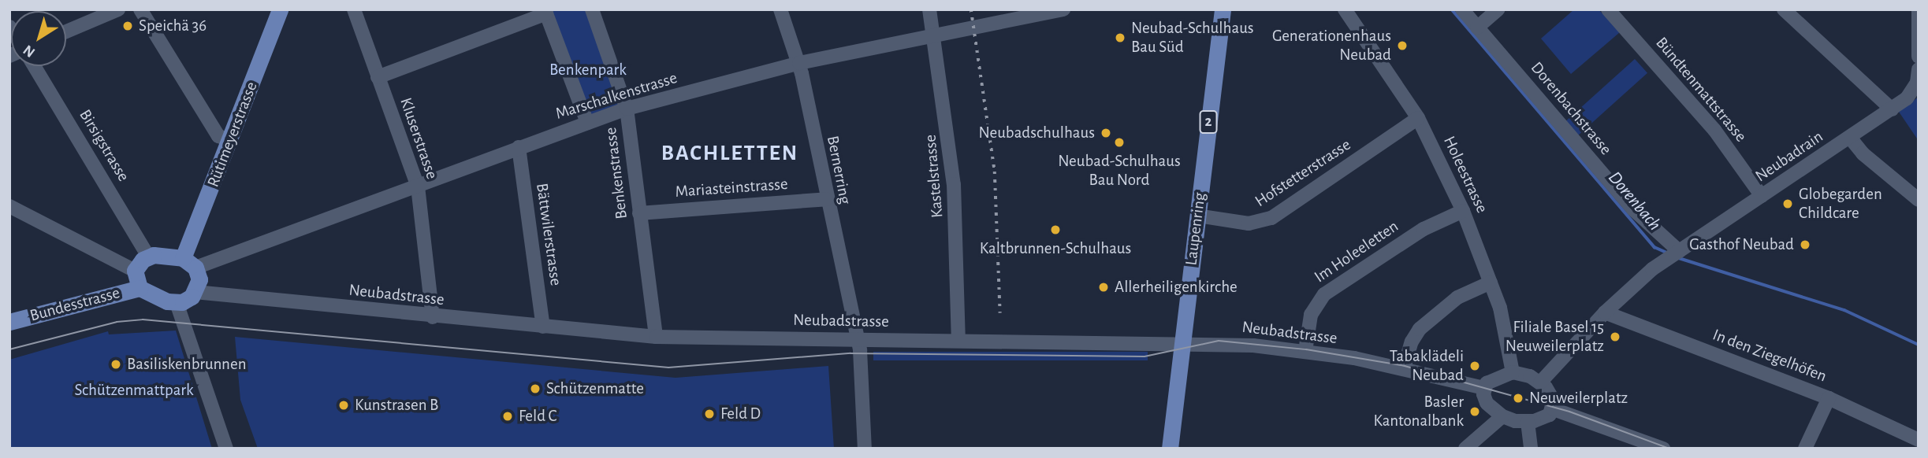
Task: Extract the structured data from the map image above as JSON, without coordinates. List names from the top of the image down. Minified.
{"streets":{"main road":["2","Rütimeyerstrasse","Laupenring","Bundesstrasse"],"street":["Bündtenmattstrasse","Marschalkenstrasse","Dorenbachstrasse","Kluserstrasse","Birsigstrasse","Neubadrain","Bernerring","Benkenstrasse","Hofstetterstrasse","Holeestrasse","Kastelstrasse","Mariasteinstrasse","Bättwilerstrasse","Im Holeeletten","Neubadstrasse","In den Ziegelhöfen"]},"crossings":[["Bündtenmattstrasse","Neubadrain"],["Marschalkenstrasse","Rütimeyerstrasse"],["Marschalkenstrasse","Kluserstrasse"],["Marschalkenstrasse","Birsigstrasse"],["Marschalkenstrasse","Bernerring"],["Marschalkenstrasse","Benkenstrasse"],["Marschalkenstrasse","Kastelstrasse"],["Marschalkenstrasse","Bättwilerstrasse"],["Marschalkenstrasse","Neubadstrasse"],["Marschalkenstrasse","Bundesstrasse"],["Dorenbachstrasse","Neubadrain"],["Rütimeyerstrasse","Birsigstrasse"],["Rütimeyerstrasse","Neubadstrasse"],["Rütimeyerstrasse","Bundesstrasse"],["Kluserstrasse","Neubadstrasse"],["Birsigstrasse","Neubadstrasse"],["Birsigstrasse","Bundesstrasse"],["Neubadrain","In den Ziegelhöfen"],["Bernerring","Mariasteinstrasse"],["Bernerring","Neubadstrasse"],["Benkenstrasse","Mariasteinstrasse"],["Benkenstrasse","Neubadstrasse"],["Hofstetterstrasse","Holeestrasse"],["Hofstetterstrasse","Laupenring"],["Holeestrasse","Im Holeeletten"],["Holeestrasse","Neubadstrasse"],["Kastelstrasse","Neubadstrasse"],["Laupenring","Neubadstrasse"],["Bättwilerstrasse","Neubadstrasse"],["Im Holeeletten","Neubadstrasse"],["Neubadstrasse","Bundesstrasse"]],"districts":["BACHLETTEN"],"water":["Dorenbach"],"parks":["Benkenpark","Schützenmattpark"],"places":["Speichä 36","Neubad-Schulhaus Bau Süd","Generationenhaus Neubad","Neubadschulhaus","Neubad-Schulhaus Bau Nord","Globegarden Childcare","Kaltbrunnen-Schulhaus","Gasthof Neubad","Allerheiligenkirche","Filiale Basel 15 Neuweilerplatz","Basiliskenbrunnen","Tabaklädeli Neubad","Schützenmatte","Neuweilerplatz","Kunstrasen B","Basler Kantonalbank","Feld D","Feld C"],"north":"bottom left"}
